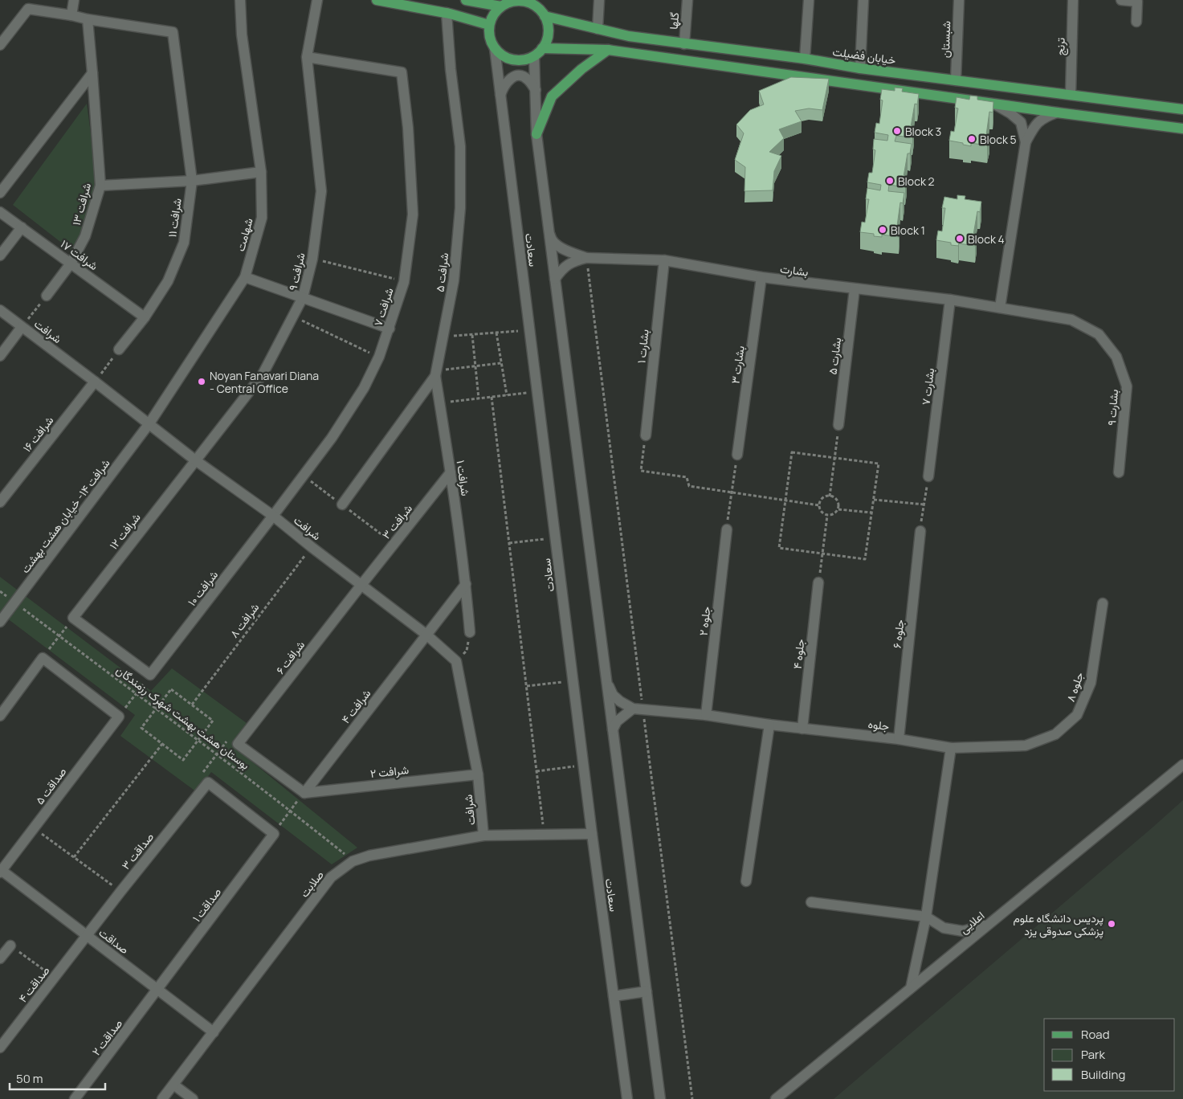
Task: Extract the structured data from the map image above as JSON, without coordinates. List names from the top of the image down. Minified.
{"streets":{"main road":["خیابان فضیلت"],"street":["گلها","شبستان","ترنج","شرافت ۱۳","شرافت ۱۱","شهامت","سعادت","شرافت ۱۷","بشارت","شرافت ۹","شرافت ۵","شرافت ۷","شرافت","بشارت ۱","بشارت ۵","بشارت ۳","بشارت ۷","بشارت ۹","شرافت ۱۶","شرافت ۱","شرافت ۱۴- خیابان هشت بهشت","شرافت ۳","شرافت ۱۲","شرافت ۱۰","جلوه ۲","جلوه ۶","جلوه ۴","شرافت ۶","جلوه ۸","شرافت ۴","جلوه","شرافت ۲","صداقت ۵","صداقت ۳","صلابت","صداقت ۱","اعلایی","صداقت","صداقت ۴","صداقت ۲"],"path":["شرافت ۸","بوستان هشت بهشت شهرک رزمندگان"]},"crossings":[["گلها","خیابان فضیلت"],["شبستان","خیابان فضیلت"],["ترنج","خیابان فضیلت"],["خیابان فضیلت","سعادت"],["شرافت ۱۳","شرافت ۱۱"],["شرافت ۱۳","شرافت ۱۷"],["شرافت ۱۱","شرافت ۱۷"],["شهامت","شرافت"],["شهامت","شرافت ۱۴- خیابان هشت بهشت"],["سعادت","صلابت"],["بشارت","بشارت ۱"],["بشارت","بشارت ۵"],["بشارت","بشارت ۳"],["بشارت","بشارت ۷"],["بشارت","بشارت ۹"],["شرافت ۹","شرافت ۷"],["شرافت ۹","شرافت"],["شرافت ۹","شرافت ۱۲"],["شرافت ۵","شرافت ۱"],["شرافت ۷","شرافت"],["شرافت ۷","شرافت ۱۰"],["شرافت","شرافت ۱۶"],["شرافت","شرافت ۱۴- خیابان هشت بهشت"],["شرافت","شرافت ۳"],["شرافت","شرافت ۱۲"],["شرافت","شرافت ۱۰"],["شرافت","شرافت ۸"],["شرافت","شرافت ۶"],["شرافت","شرافت ۴"],["شرافت","شرافت ۲"],["شرافت","صلابت"],["شرافت ۱","شرافت ۳"],["شرافت ۱۴- خیابان هشت بهشت","بوستان هشت بهشت شهرک رزمندگان"],["شرافت ۳","شرافت ۶"],["جلوه ۲","جلوه"],["جلوه ۶","جلوه"],["جلوه ۴","جلوه"],["جلوه ۸","جلوه"],["شرافت ۴","شرافت ۲"],["بوستان هشت بهشت شهرک رزمندگان","صلابت"],["صداقت ۵","صداقت"],["صداقت ۳","صداقت"],["صداقت ۳","صداقت ۴"],["صلابت","صداقت"],["صداقت ۱","صداقت"],["صداقت ۱","صداقت ۲"],["صداقت","صداقت ۴"],["صداقت","صداقت ۲"]],"places":["Block 3","Block 5","Block 2","Block 1","Block 4","Noyan Fanavari Diana - Central Office","پردیس دانشگاه علوم پزشکی صدوقی یزد"],"legend":["Road","Park","Building"],"scale_bar":"50 m"}
